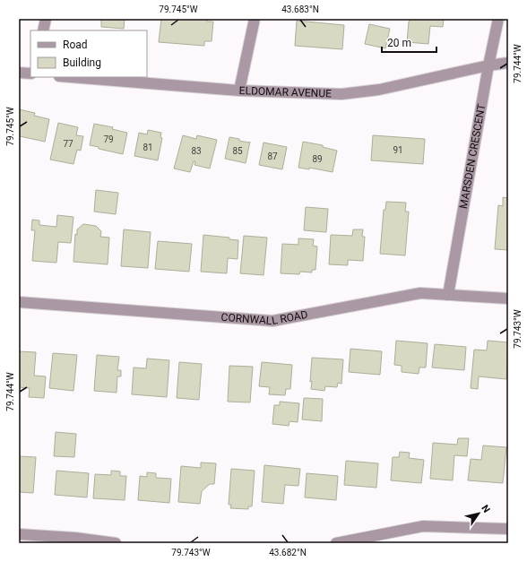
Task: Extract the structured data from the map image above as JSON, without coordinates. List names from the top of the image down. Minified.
{"streets":{"street":["ELDOMAR AVENUE","MARSDEN CRESCENT","CORNWALL ROAD"]},"crossings":[["ELDOMAR AVENUE","MARSDEN CRESCENT"],["MARSDEN CRESCENT","CORNWALL ROAD"]],"house_numbers":["79","77","81","91","83","85","87","89"],"legend":["Road","Building"],"scale_bar":"20 m","north":"top right","coordinates":["79.745°W","43.683°N","79.744°W","79.743°W","43.682°N"]}
